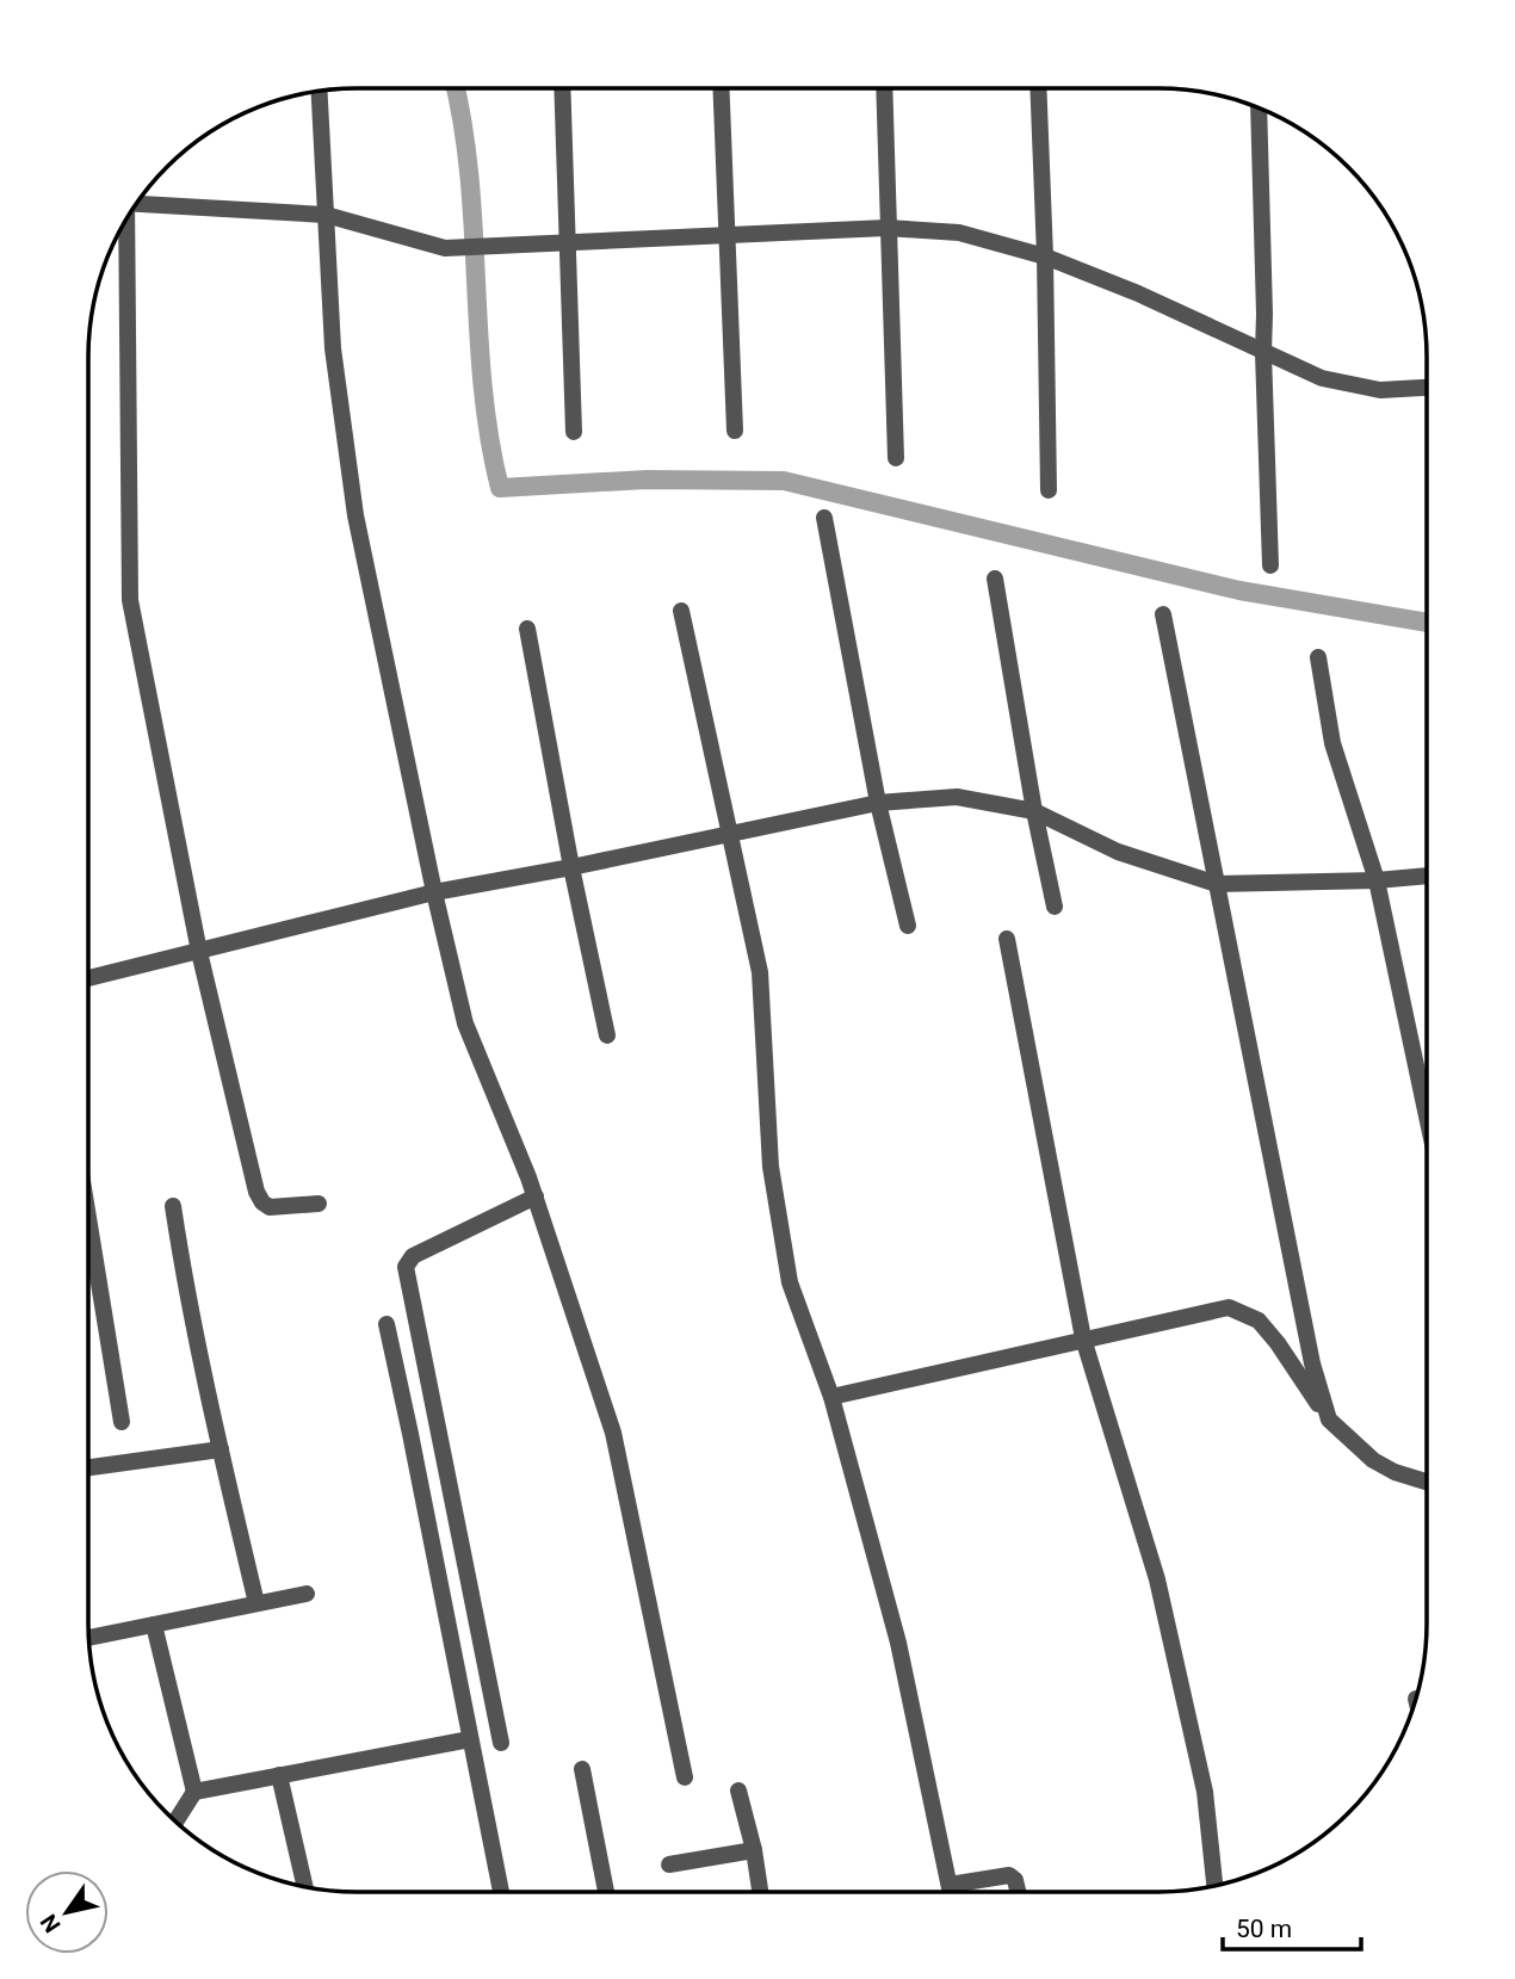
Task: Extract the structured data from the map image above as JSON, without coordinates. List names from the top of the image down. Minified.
{"scale_bar":"50 m","north":"bottom left"}
